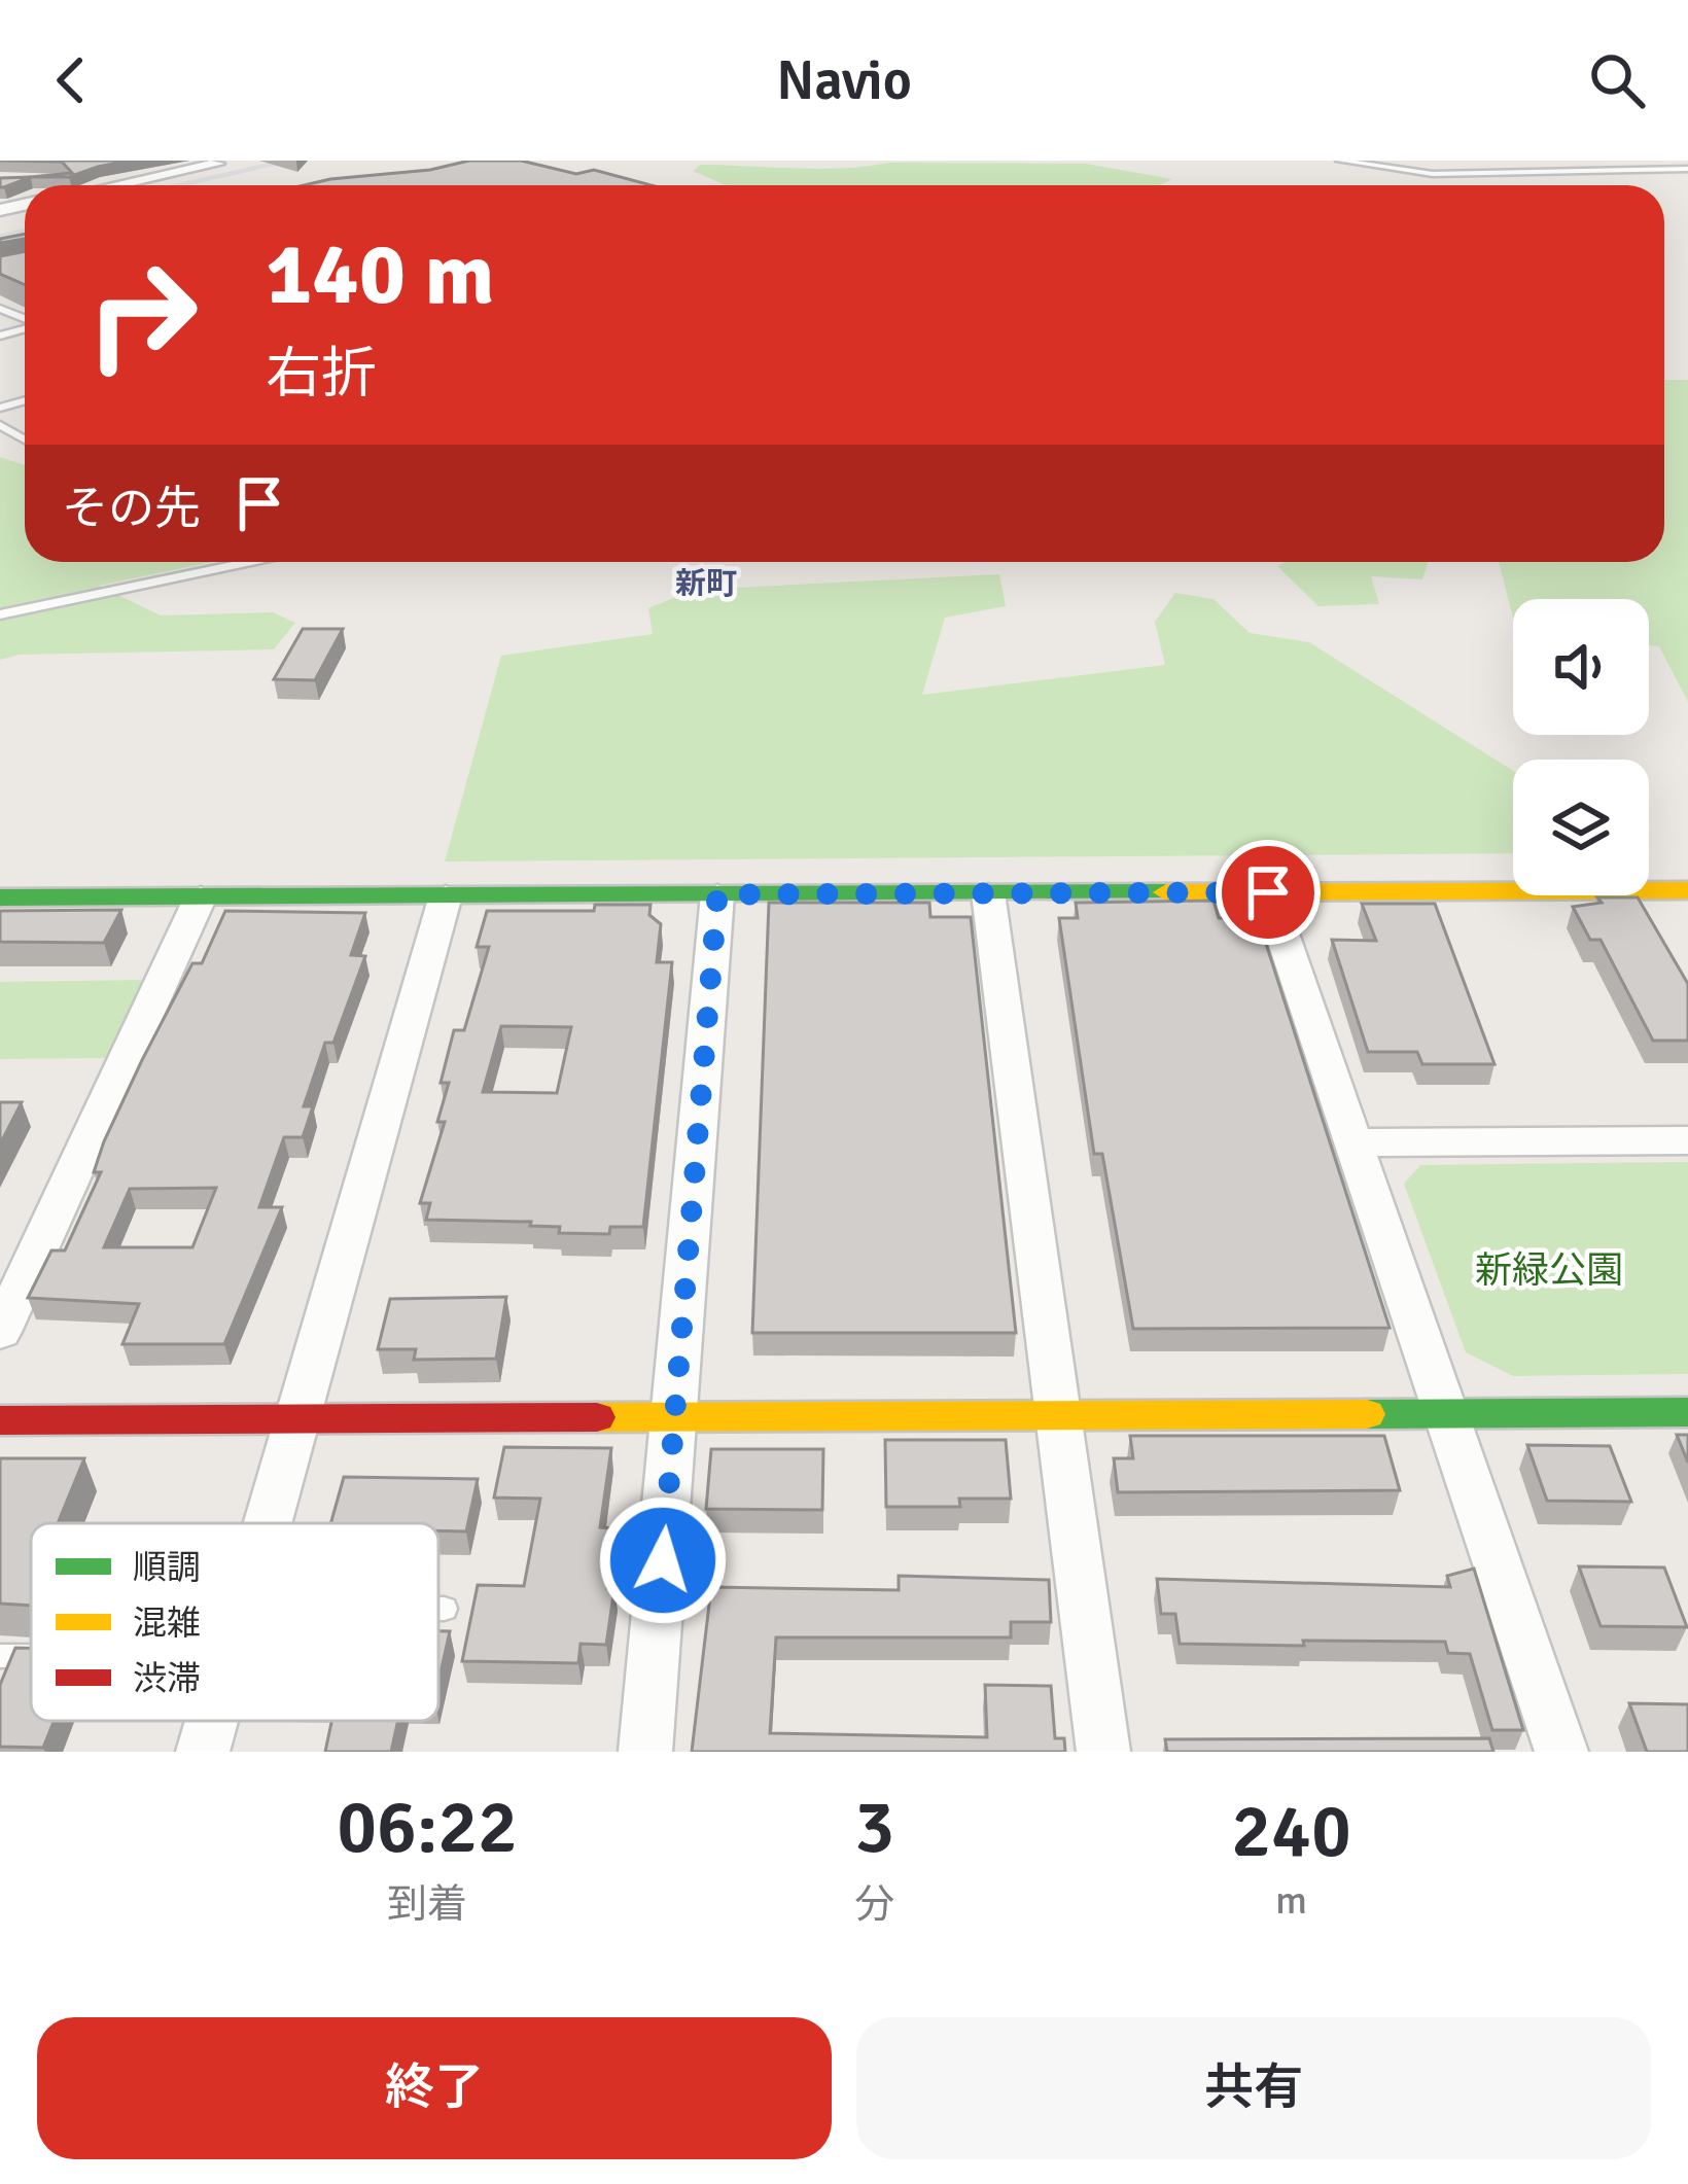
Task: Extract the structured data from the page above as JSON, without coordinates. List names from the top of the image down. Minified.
{"districts":["新町"],"parks":["新緑公園"],"legend":["順調","混雑","渋滞"],"page":{"header":"Navio","turn":["140 m","右折"],"then":"その先","eta":["06:22","到着","3","分","240","m"],"buttons":["終了","共有"]}}
